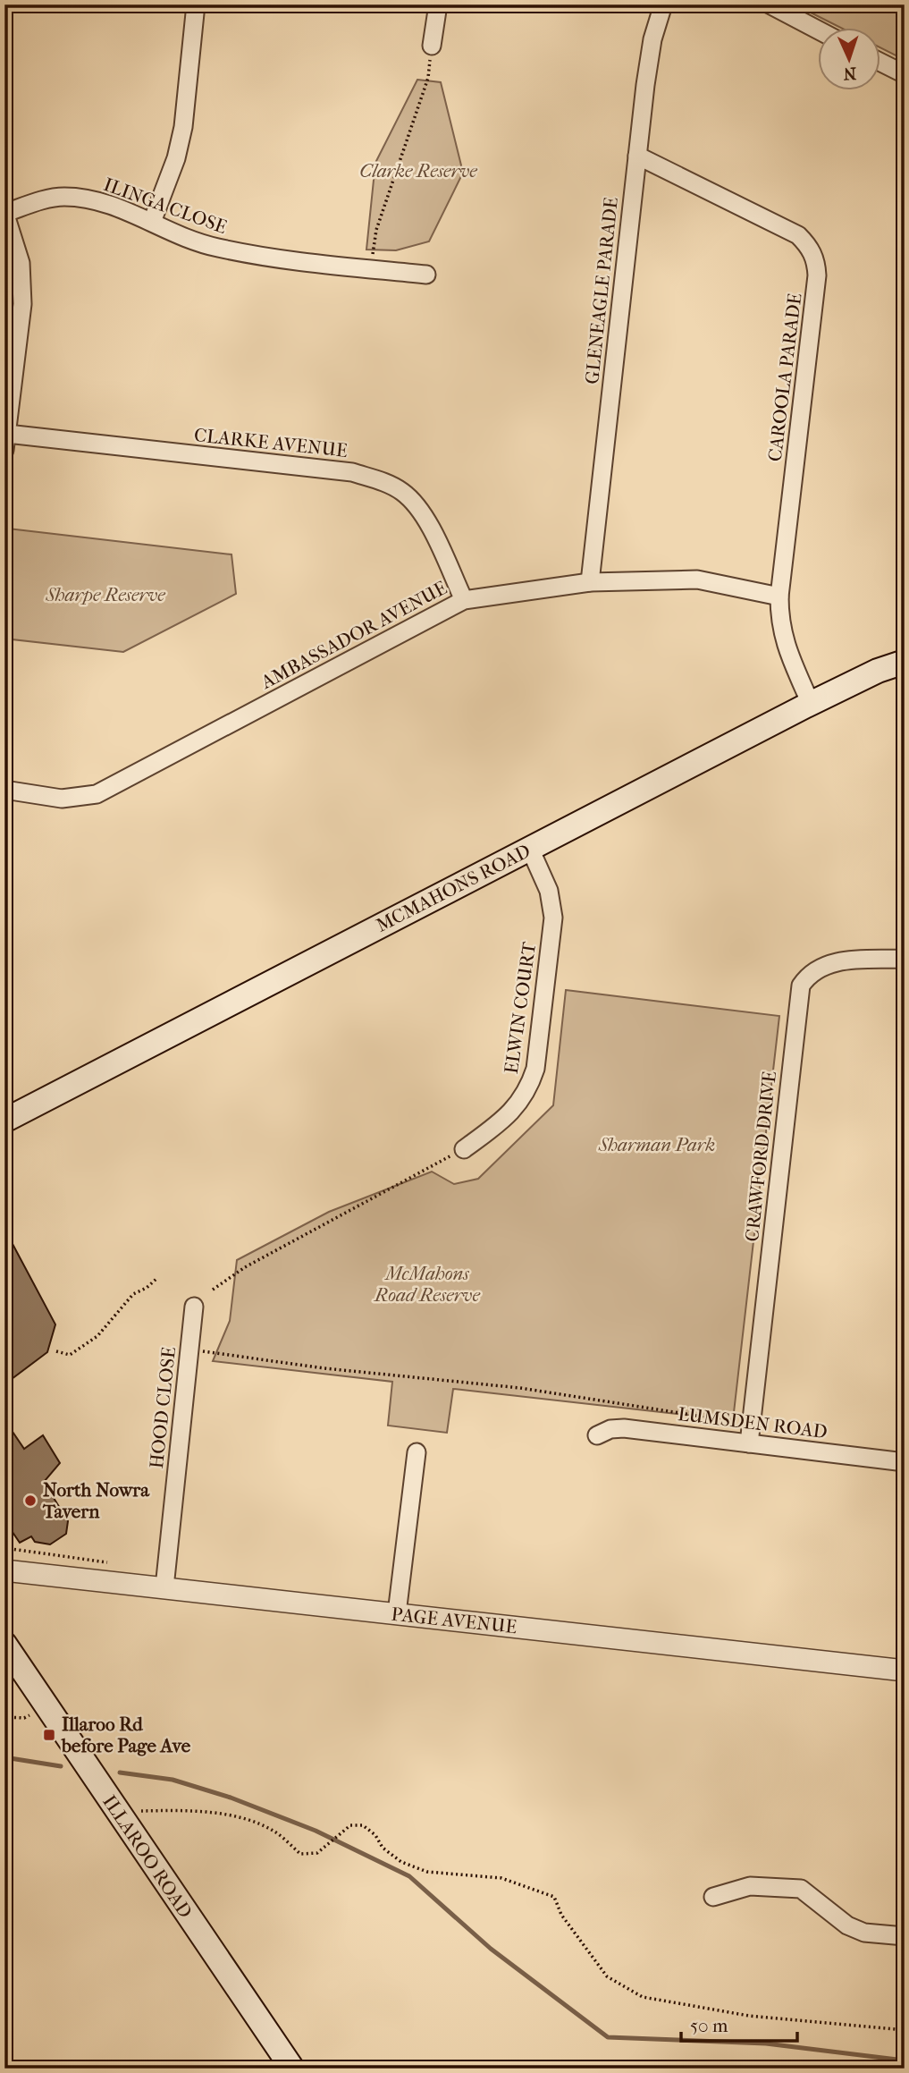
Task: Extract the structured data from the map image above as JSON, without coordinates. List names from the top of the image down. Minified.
{"streets":{"main road":["MCMAHONS ROAD","ILLAROO ROAD"],"street":["ILINGA CLOSE","GLENEAGLE PARADE","CAROOLA PARADE","CLARKE AVENUE","AMBASSADOR AVENUE","ELWIN COURT","CRAWFORD DRIVE","HOOD CLOSE","LUMSDEN ROAD","PAGE AVENUE"]},"crossings":[["GLENEAGLE PARADE","CAROOLA PARADE"],["GLENEAGLE PARADE","AMBASSADOR AVENUE"],["CAROOLA PARADE","AMBASSADOR AVENUE"],["CAROOLA PARADE","MCMAHONS ROAD"],["CLARKE AVENUE","AMBASSADOR AVENUE"],["MCMAHONS ROAD","ELWIN COURT"],["CRAWFORD DRIVE","LUMSDEN ROAD"],["HOOD CLOSE","PAGE AVENUE"]],"parks":["Clarke Reserve","Sharpe Reserve","Sharman Park","McMahons Road Reserve"],"places":{"other":["North Nowra Tavern"],"transit":["Illaroo Rd before Page Ave"]},"scale_bar":"50 m","north":"bottom"}
